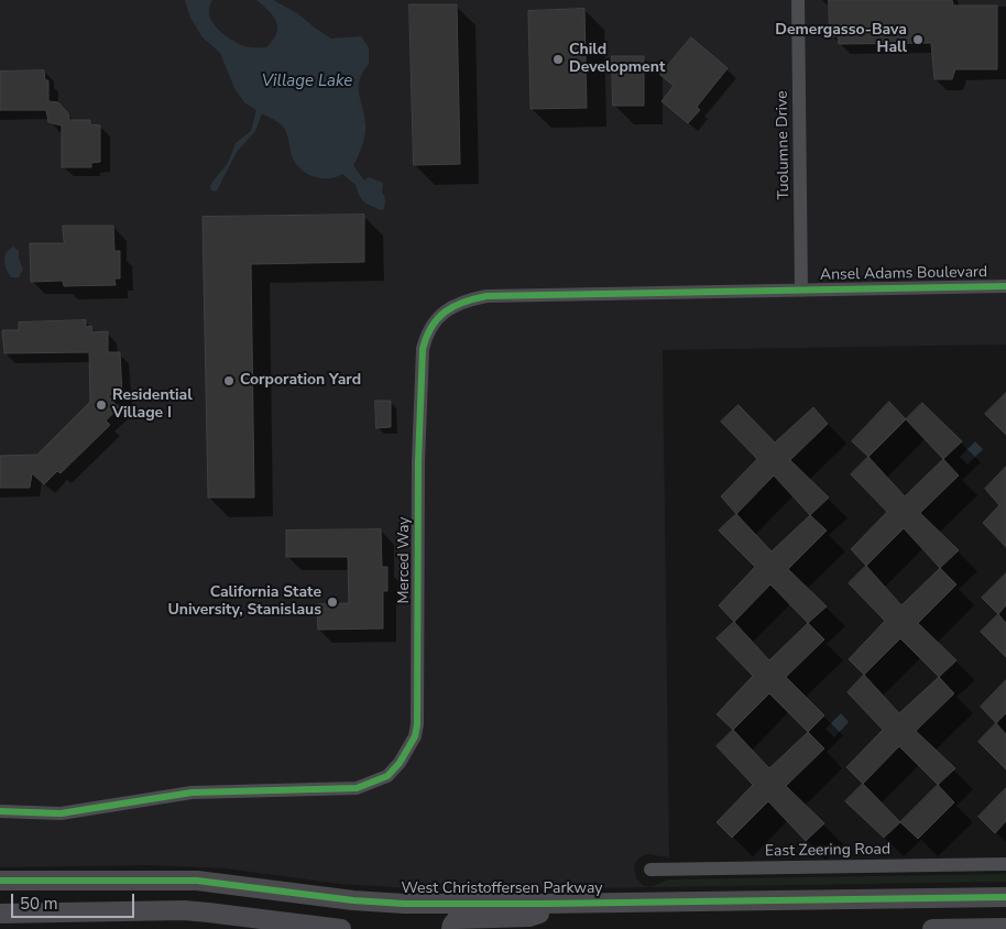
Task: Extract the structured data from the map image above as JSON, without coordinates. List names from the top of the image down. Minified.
{"streets":{"street":["Tuolumne Drive","Ansel Adams Boulevard","Merced Way","East Zeering Road","West Christoffersen Parkway"]},"crossings":[["Tuolumne Drive","Ansel Adams Boulevard"],["Tuolumne Drive","Merced Way"],["Ansel Adams Boulevard","Merced Way"]],"water":["Village Lake"],"places":["Demergasso-Bava Hall","Child Development","Corporation Yard","Residential Village I","California State University, Stanislaus"],"scale_bar":"50 m"}
